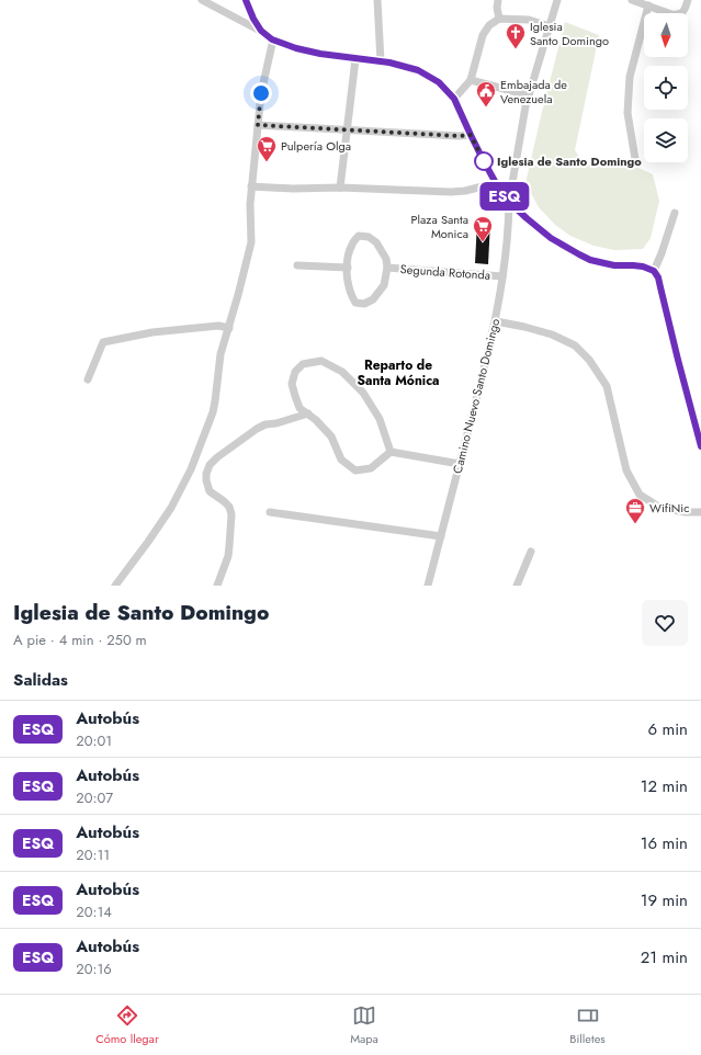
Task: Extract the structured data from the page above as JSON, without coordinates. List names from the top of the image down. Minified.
{"streets":{"street":["Segunda Rotonda","Camino Nuevo Santo Domingo"]},"crossings":[["Segunda Rotonda","Camino Nuevo Santo Domingo"]],"districts":["Reparto de Santa Mónica"],"places":{"church":["Iglesia Santo Domingo"],"public building":["Embajada de Venezuela"],"other":["Iglesia de Santo Domingo"],"supermarket":["Pulpería Olga","Plaza Santa Monica"],"office":["WifiNic"]},"lines":["bus line ESQ"],"north":"bottom","page":{"on_map":"ESQ","heading":[["Iglesia de Santo Domingo","A pie · 4 min · 250 m"],"Salidas"],"list":[{"mark":"ESQ","name":"Autobús","note":"20:01","value":"6 min"},{"mark":"ESQ","name":"Autobús","note":"20:07","value":"12 min"},{"mark":"ESQ","name":"Autobús","note":"20:11","value":"16 min"},{"mark":"ESQ","name":"Autobús","note":"20:14","value":"19 min"},{"mark":"ESQ","name":"Autobús","note":"20:16","value":"21 min"}],"tabs":["Cómo llegar","Mapa","Billetes"]}}
